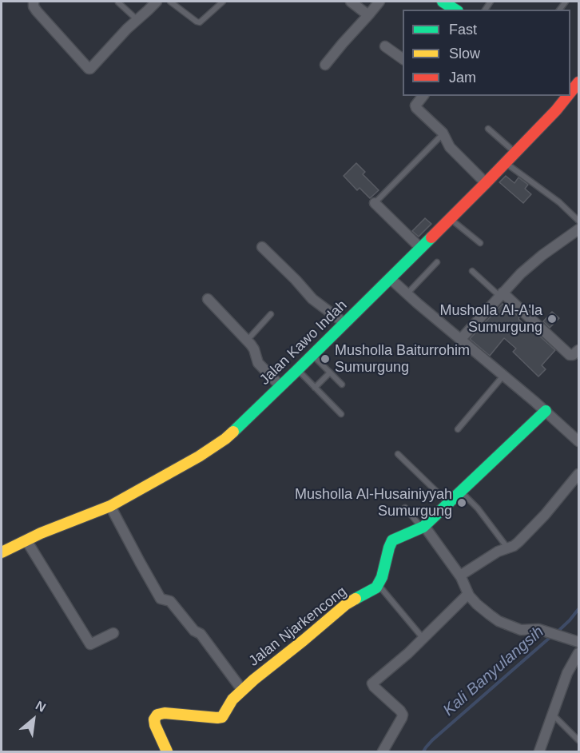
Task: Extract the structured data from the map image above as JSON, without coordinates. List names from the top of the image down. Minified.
{"streets":{"street":["Jalan Kawo Indah","Jalan Njarkencong"]},"water":["Kali Banyulangsih"],"places":["Musholla Al-A'la Sumurgung","Musholla Baiturrohim Sumurgung","Musholla Al-Husainiyyah Sumurgung"],"legend":["Fast","Slow","Jam"],"north":"top right"}
